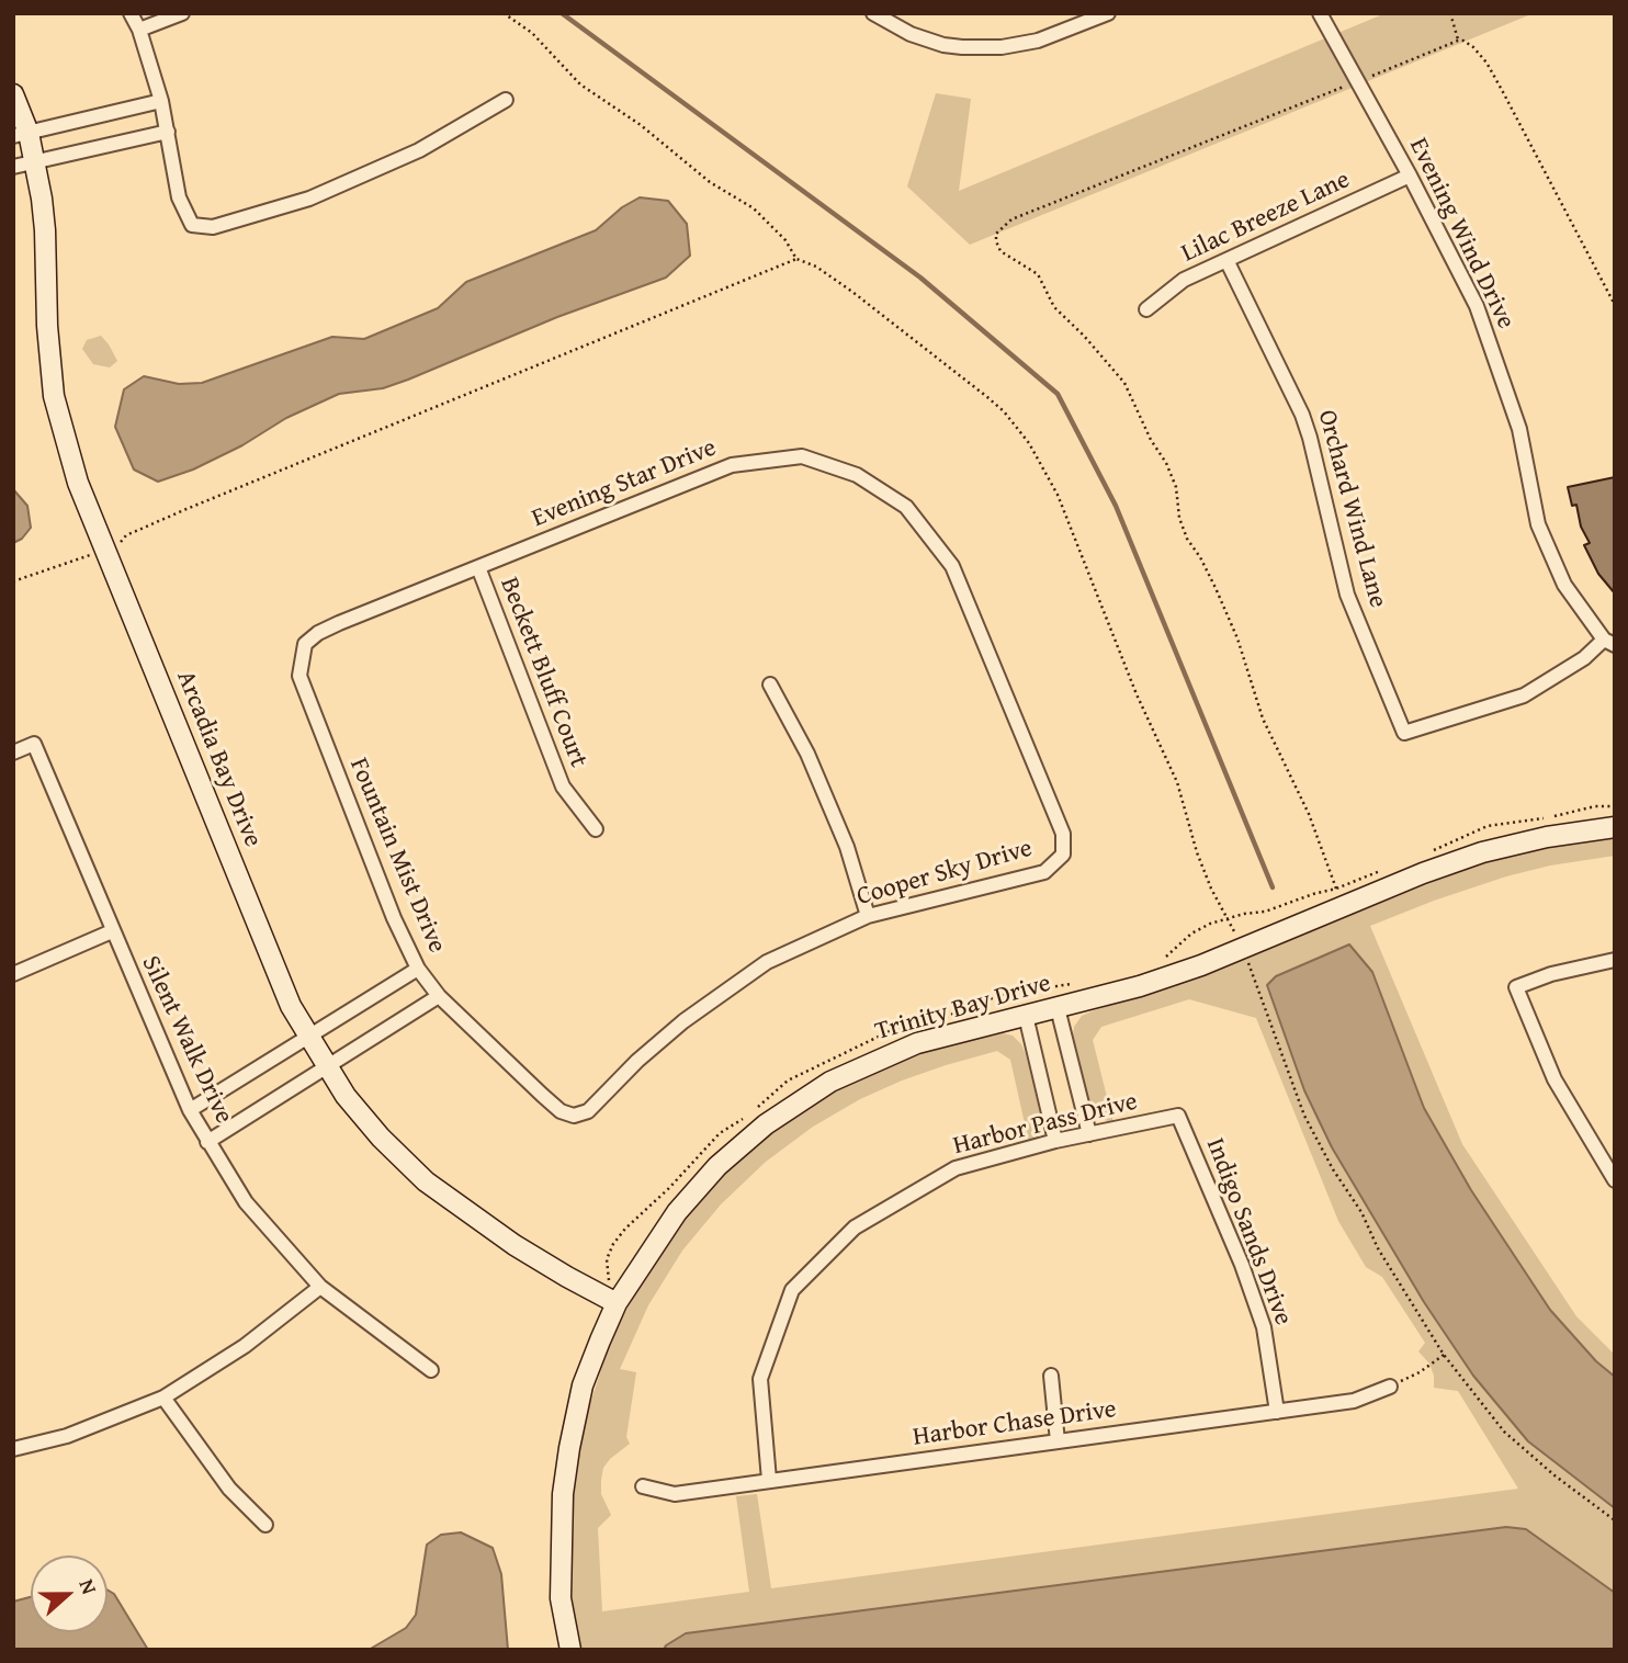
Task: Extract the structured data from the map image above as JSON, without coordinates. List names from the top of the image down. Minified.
{"streets":{"street":["Lilac Breeze Lane","Evening Wind Drive","Evening Star Drive","Orchard Wind Lane","Beckett Bluff Court","Arcadia Bay Drive","Fountain Mist Drive","Cooper Sky Drive","Trinity Bay Drive","Silent Walk Drive","Harbor Pass Drive","Indigo Sands Drive","Harbor Chase Drive"]},"crossings":[["Lilac Breeze Lane","Evening Wind Drive"],["Lilac Breeze Lane","Orchard Wind Lane"],["Evening Wind Drive","Orchard Wind Lane"],["Evening Star Drive","Beckett Bluff Court"],["Evening Star Drive","Fountain Mist Drive"],["Evening Star Drive","Cooper Sky Drive"],["Arcadia Bay Drive","Trinity Bay Drive"],["Fountain Mist Drive","Cooper Sky Drive"],["Harbor Pass Drive","Indigo Sands Drive"],["Harbor Pass Drive","Harbor Chase Drive"],["Indigo Sands Drive","Harbor Chase Drive"]],"north":"right"}
